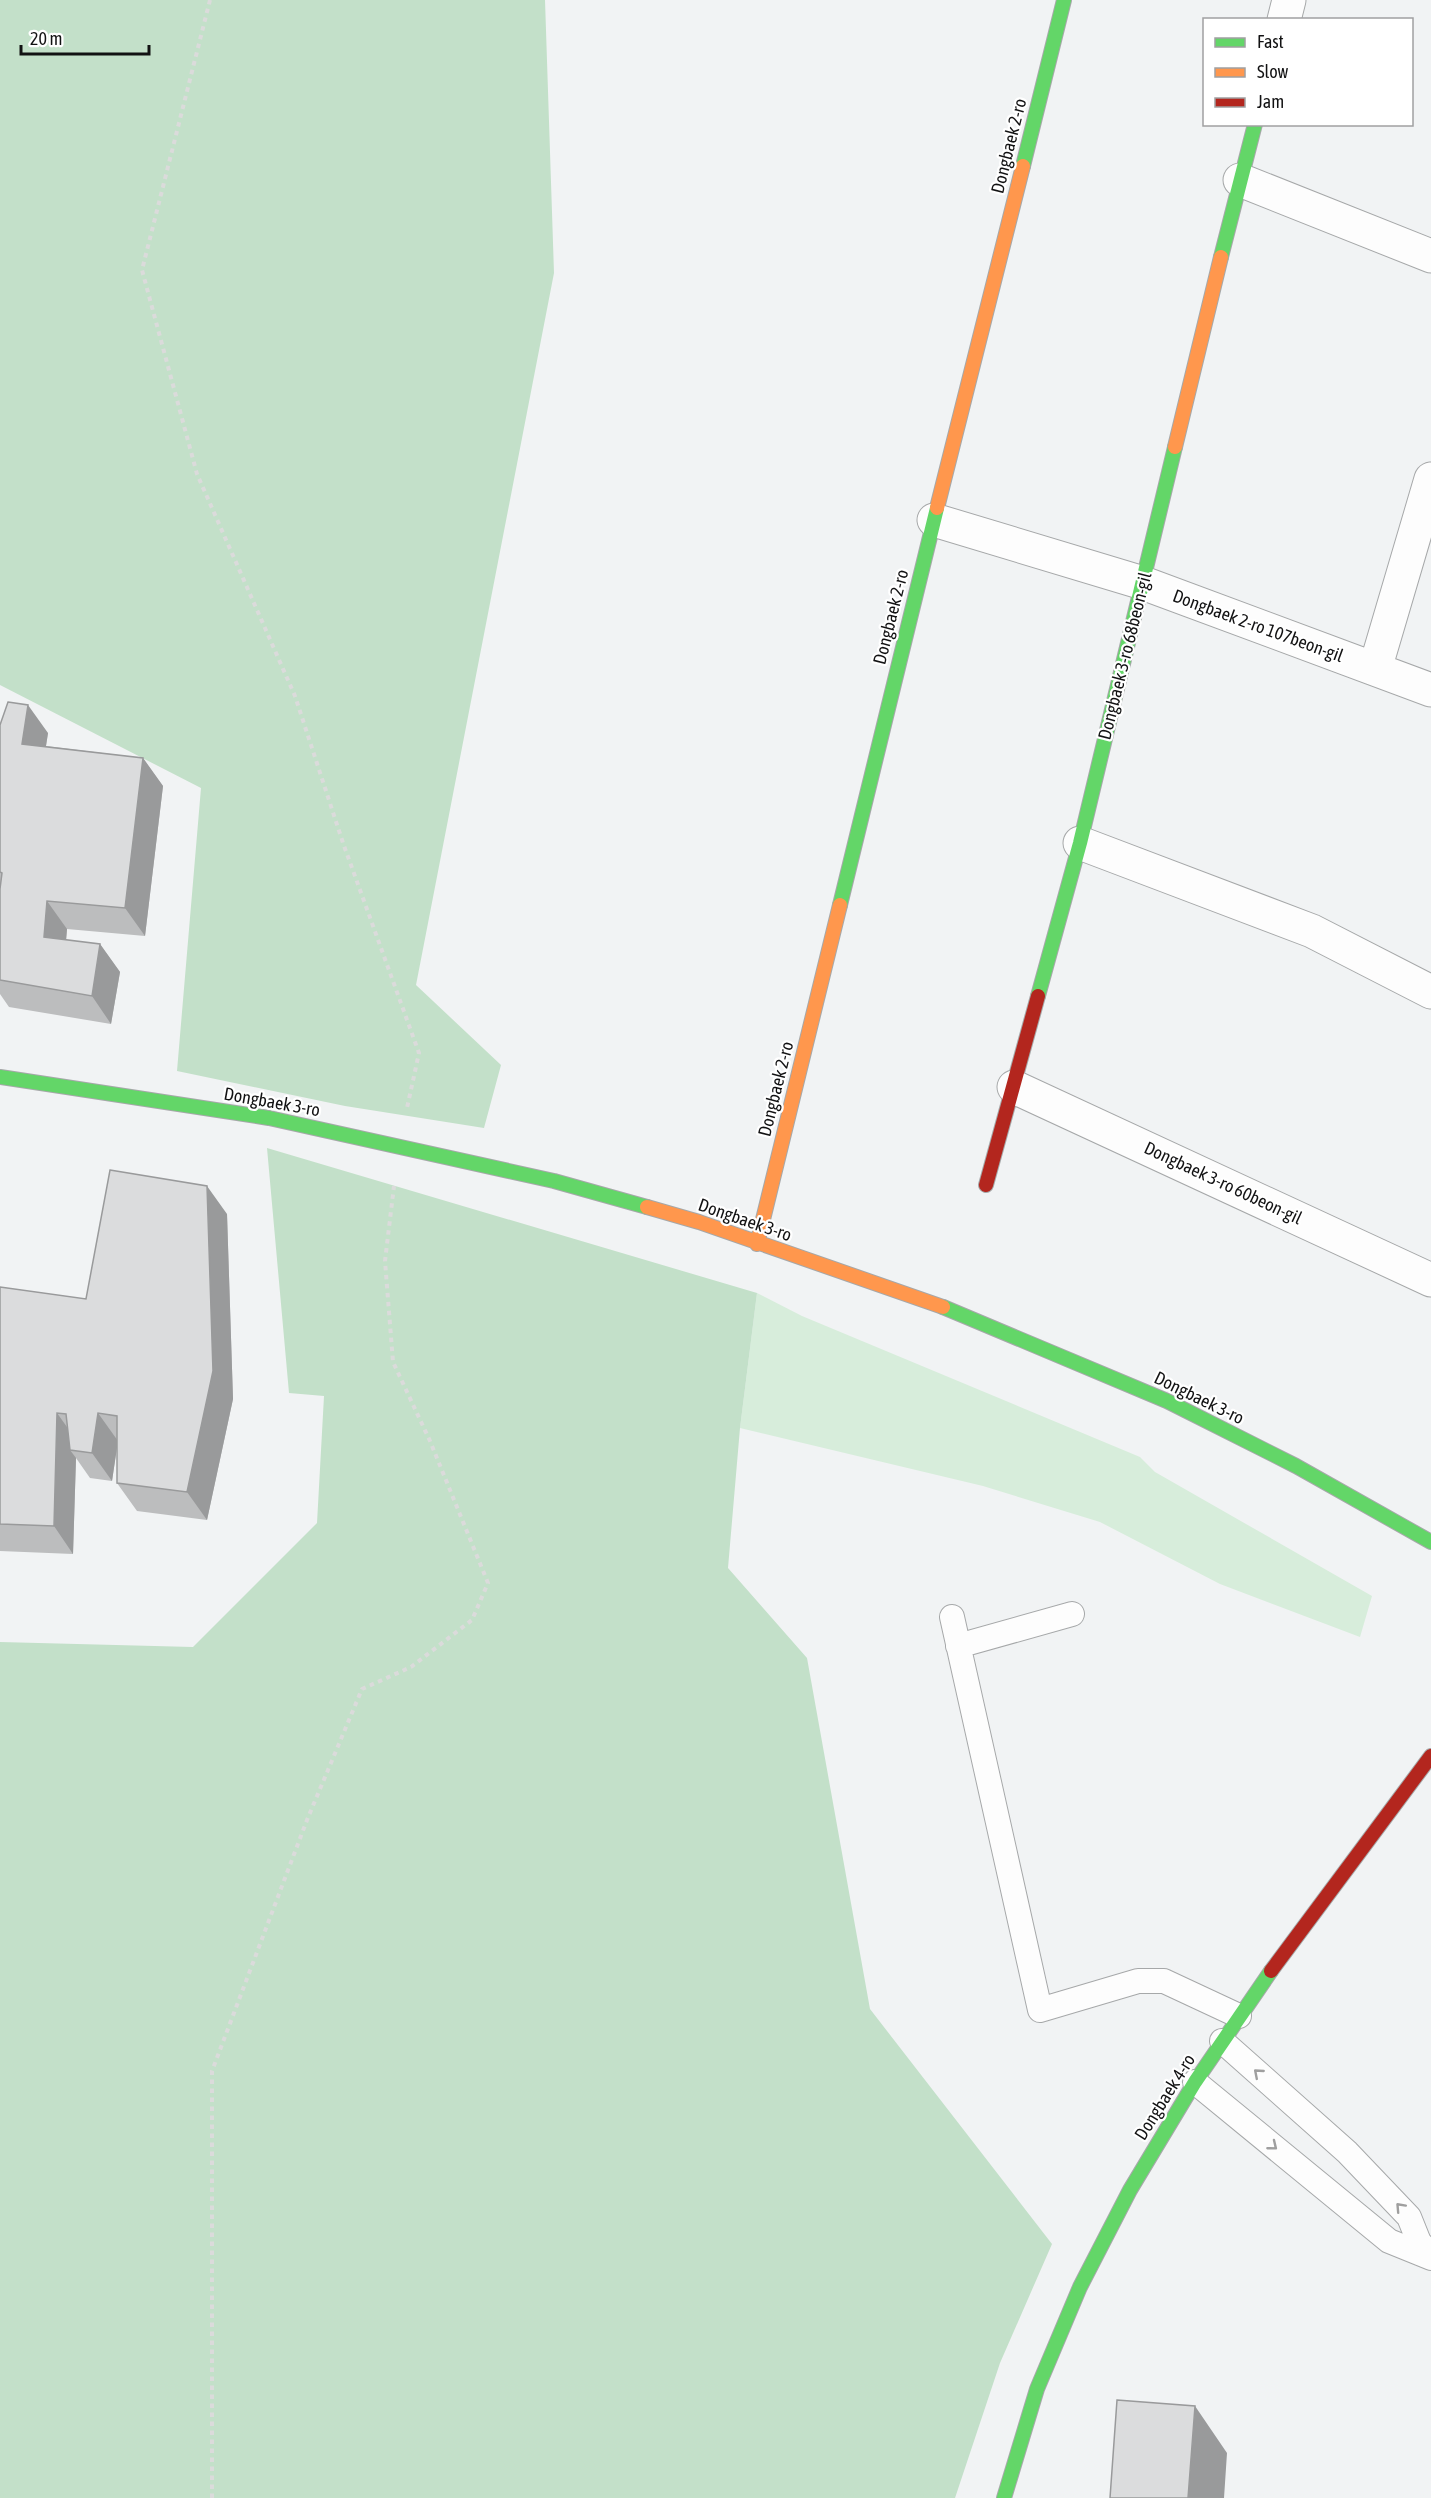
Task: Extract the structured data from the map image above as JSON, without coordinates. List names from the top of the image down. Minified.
{"streets":{"street":["Dongbaek 2-ro","Dongbaek 2-ro 107beon-gil","Dongbaek 3-ro 68beon-gil","Dongbaek 3-ro","Dongbaek 3-ro 60beon-gil","Dongbaek 4-ro"]},"crossings":[["Dongbaek 2-ro","Dongbaek 2-ro 107beon-gil"],["Dongbaek 2-ro","Dongbaek 3-ro"],["Dongbaek 2-ro 107beon-gil","Dongbaek 3-ro 68beon-gil"],["Dongbaek 3-ro 68beon-gil","Dongbaek 3-ro 60beon-gil"]],"legend":["Fast","Slow","Jam"],"scale_bar":"20 m"}
